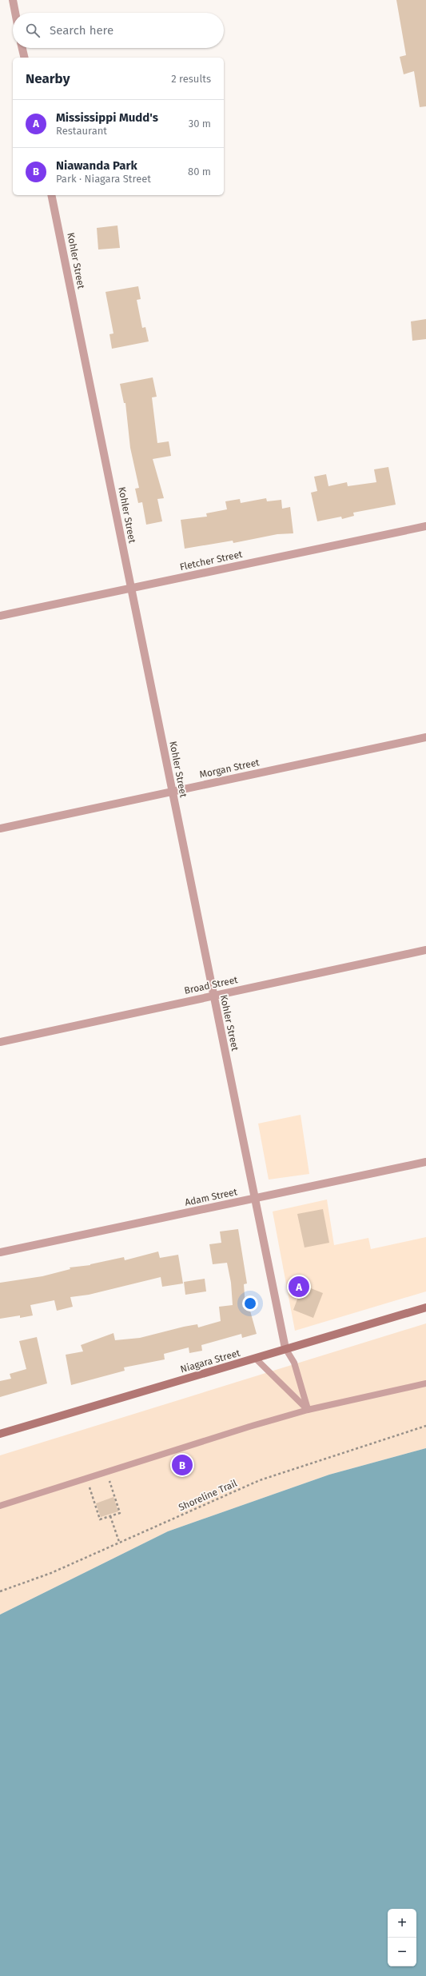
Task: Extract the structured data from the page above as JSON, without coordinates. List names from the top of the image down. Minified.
{"streets":{"main road":["Niagara Street"],"street":["Kohler Street","Fletcher Street","Morgan Street","Broad Street","Adam Street"],"path":["Shoreline Trail"]},"crossings":[["Kohler Street","Fletcher Street"],["Kohler Street","Morgan Street"],["Kohler Street","Broad Street"],["Kohler Street","Adam Street"],["Kohler Street","Niagara Street"]],"page":{"search":"Search here","heading":["Nearby","2 results"],"list":[{"mark":"A","name":"Mississippi Mudd's","note":"Restaurant","value":"30 m"},{"mark":"B","name":"Niawanda Park","note":"Park · Niagara Street","value":"80 m"}],"pins":["A","B"],"map_buttons":["+","−"]}}
